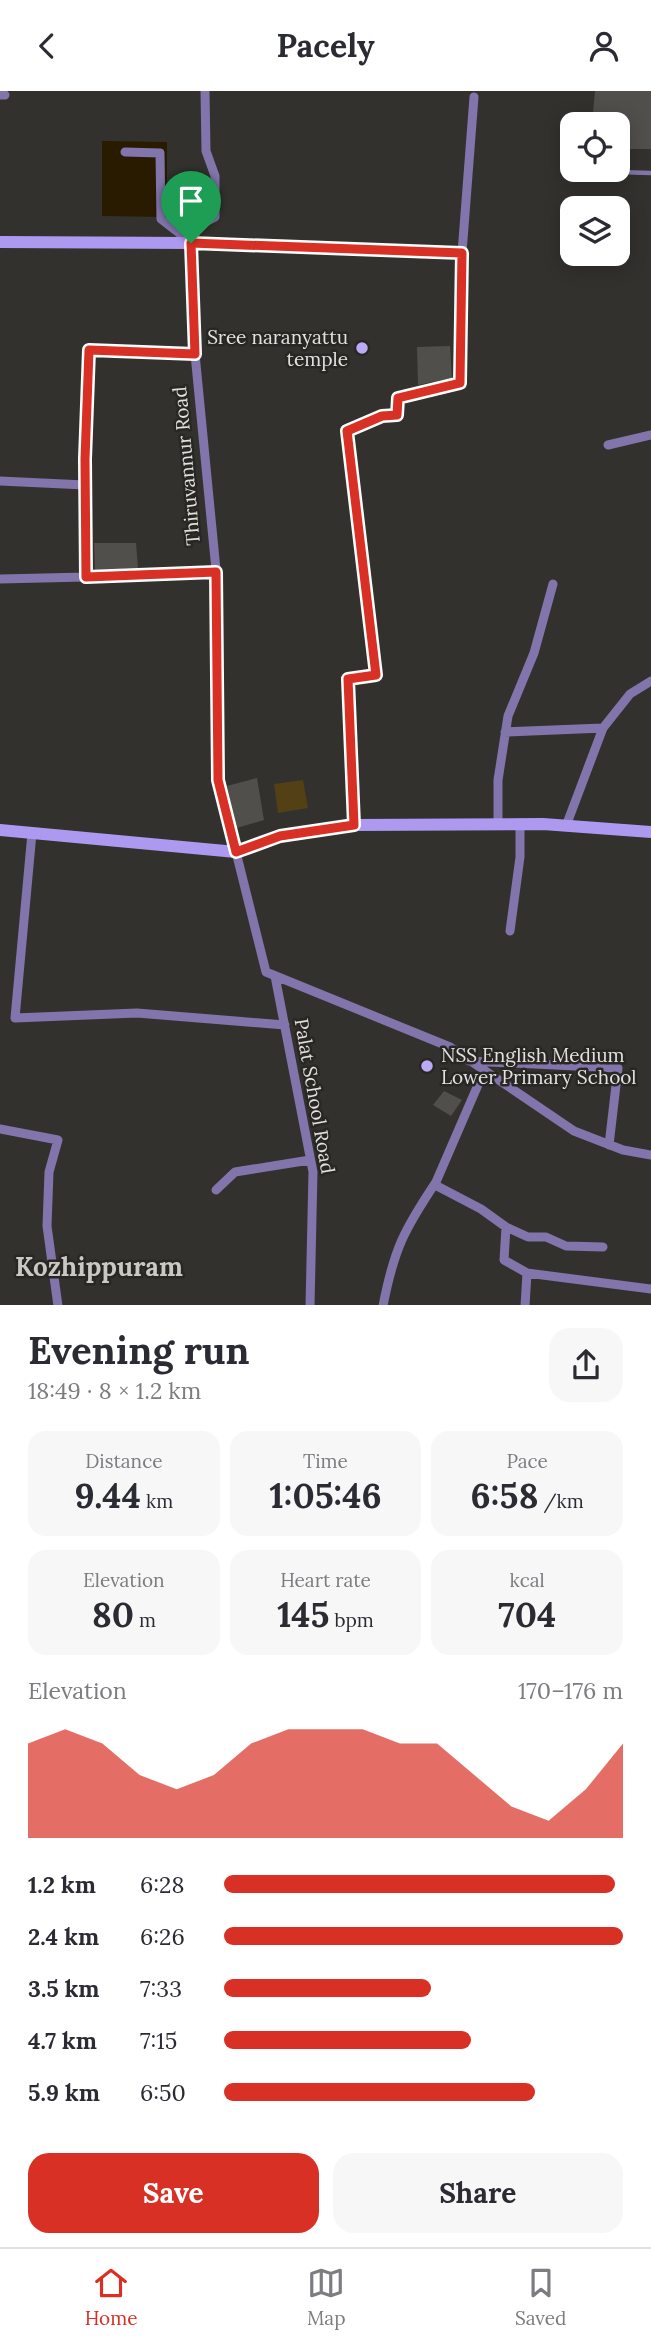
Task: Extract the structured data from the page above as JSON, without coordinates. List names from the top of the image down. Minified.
{"streets":{"street":["Thiruvannur Road","Palat School Road"]},"crossings":[["Thiruvannur Road","Palat School Road"]],"districts":["Kozhippuram"],"places":["Sree naranyattu temple","NSS English Medium Lower Primary School"],"page":{"header":"Pacely","heading":["Evening run","18:49 · 8 × 1.2 km"],"stats":[["Distance","9.44 km"],["Time","1:05:46"],["Pace","6:58 /km"],["Elevation","80 m"],["Heart rate","145 bpm"],["kcal","704"]],"chart":["Elevation","170–176 m"],"list":[{"name":"1.2 km","note":"6:28"},{"name":"2.4 km","note":"6:26"},{"name":"3.5 km","note":"7:33"},{"name":"4.7 km","note":"7:15"},{"name":"5.9 km","note":"6:50"}],"buttons":["Save","Share"],"tabs":["Home","Map","Saved"]}}
